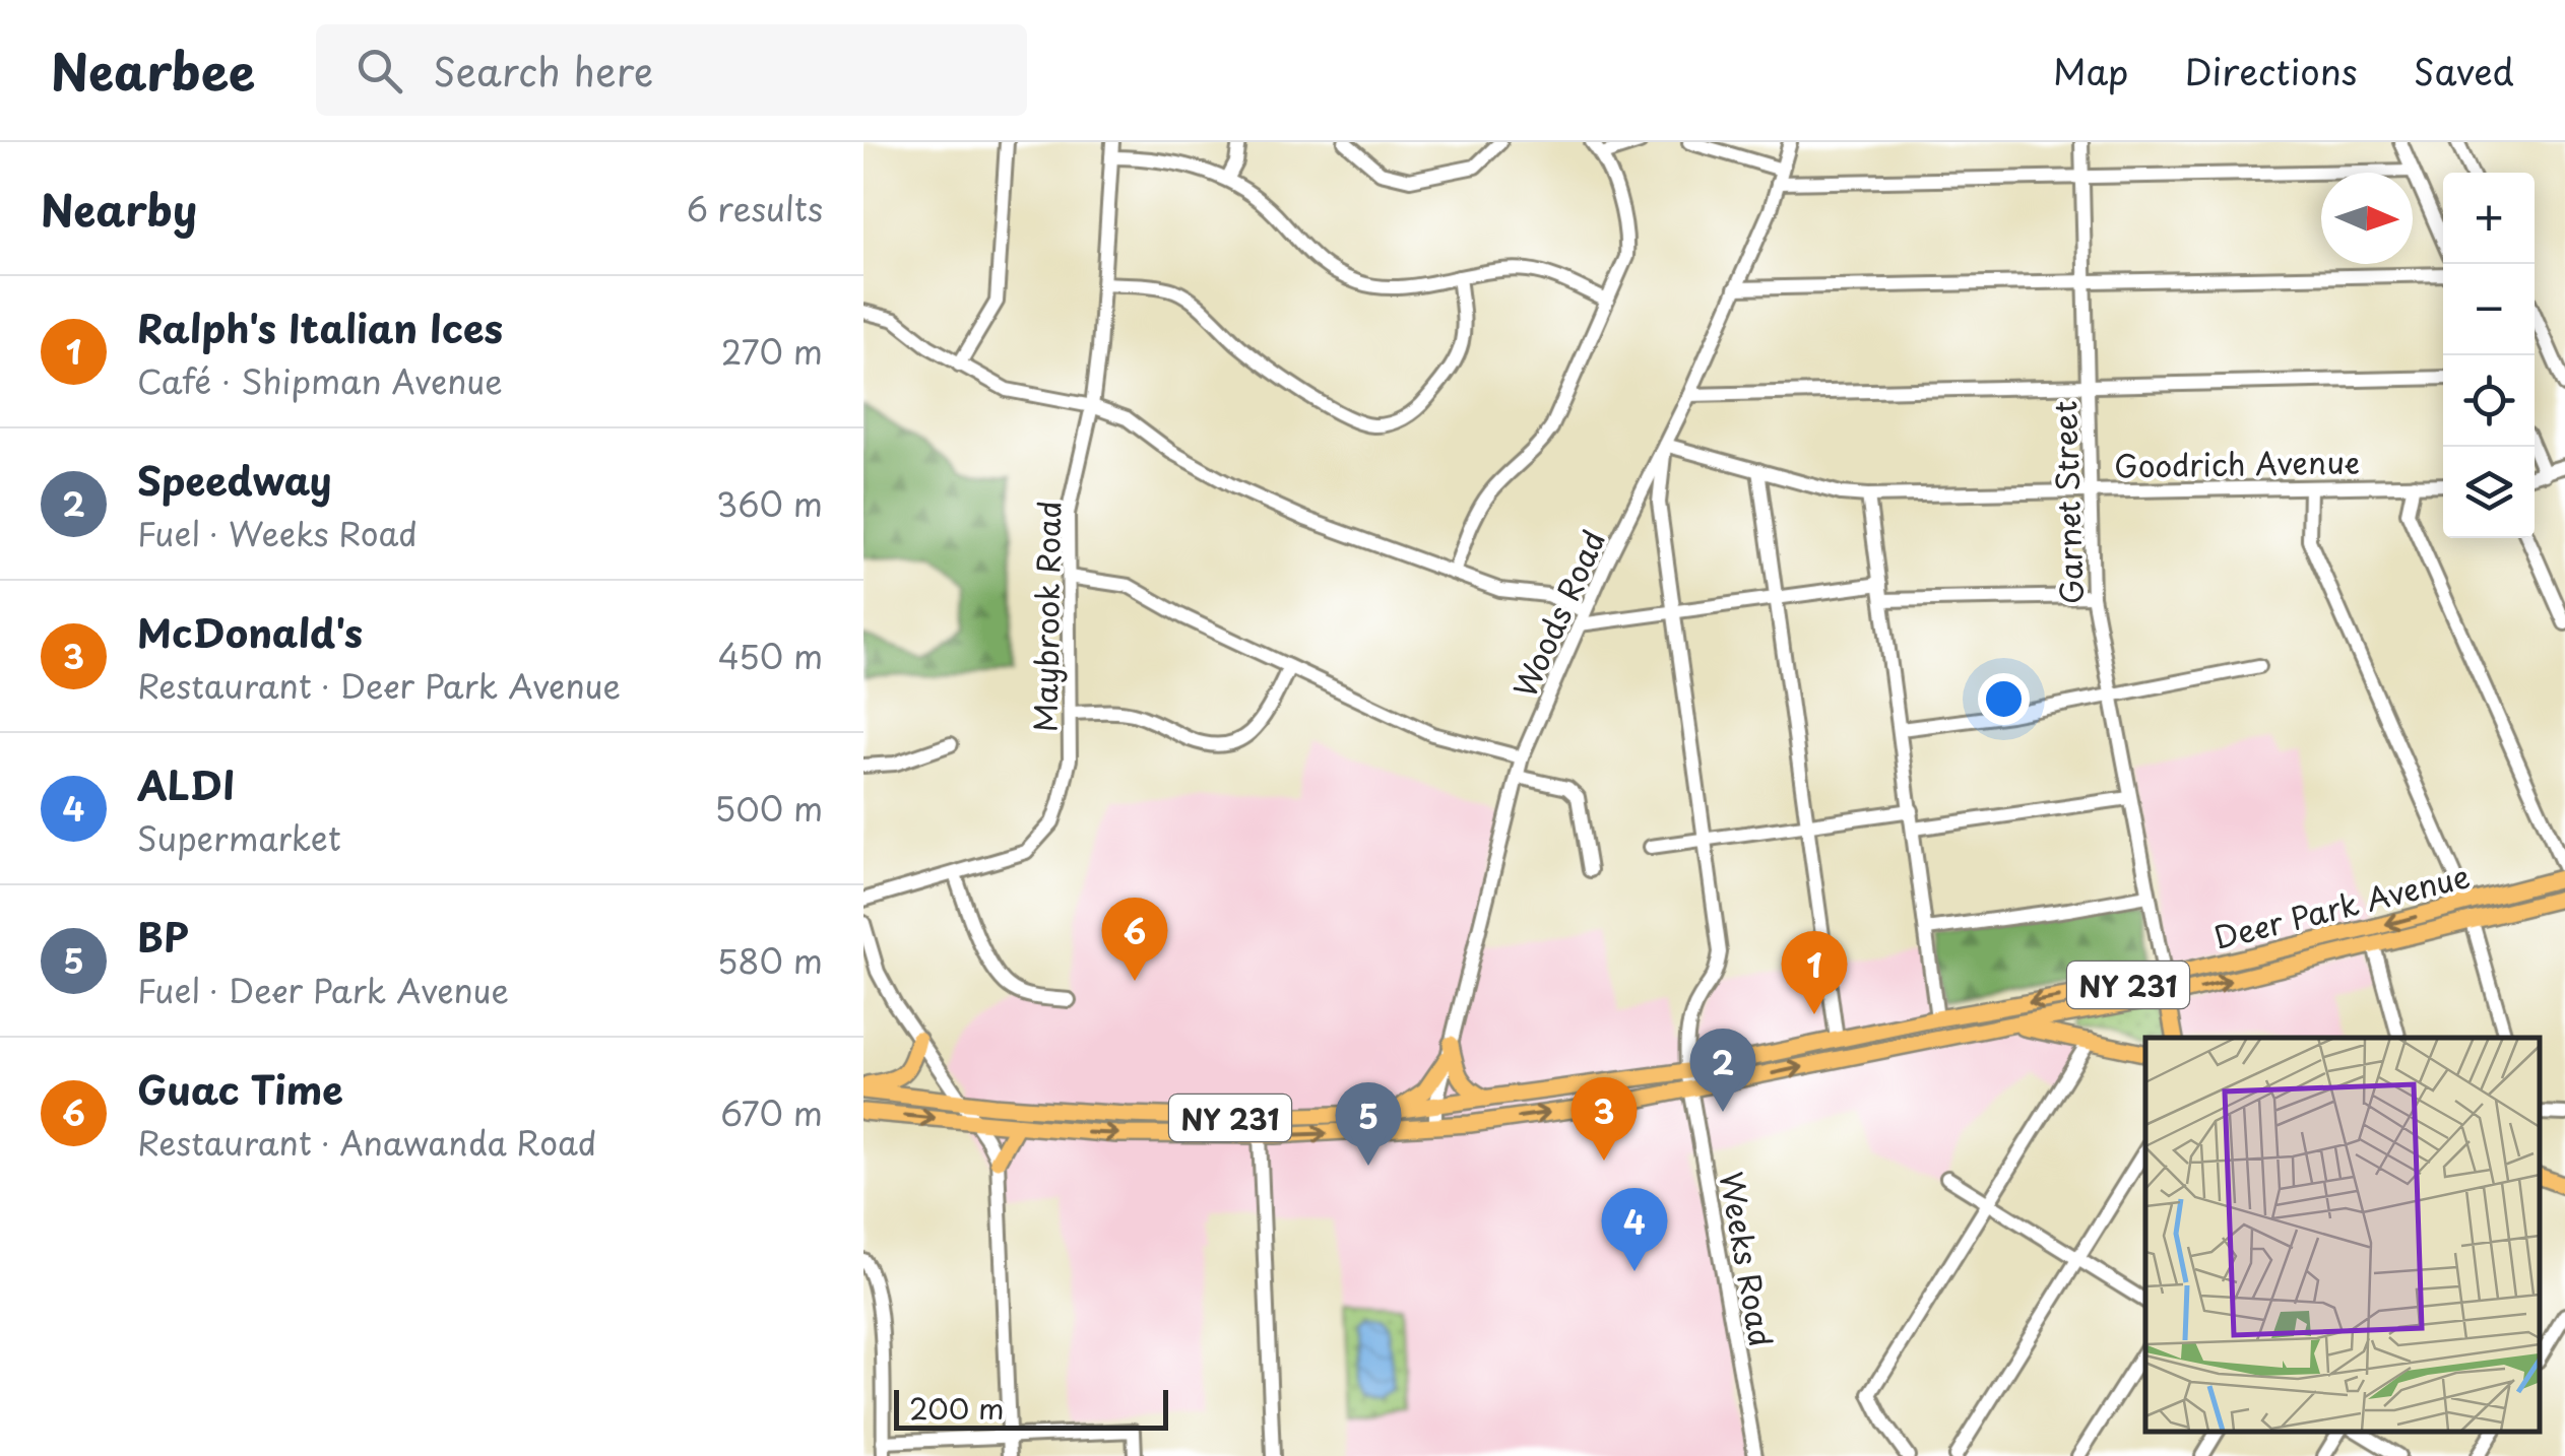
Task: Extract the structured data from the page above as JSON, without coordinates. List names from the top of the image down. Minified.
{"streets":{"main road":["Deer Park Avenue","NY 231"],"street":["Goodrich Avenue","Garnet Street","Woods Road","Maybrook Road","Weeks Road"]},"crossings":[["Goodrich Avenue","Garnet Street"],["Goodrich Avenue","Woods Road"],["Goodrich Avenue","Weeks Road"],["Garnet Street","Deer Park Avenue"],["Woods Road","Deer Park Avenue"],["Woods Road","Weeks Road"],["Deer Park Avenue","Weeks Road"]],"scale_bar":"200 m","north":"right","page":{"header":"Nearbee","search":"Search here","nav":["Map","Directions","Saved"],"heading":["Nearby","6 results"],"map_buttons":["+","−"],"list":[{"mark":"1","name":"Ralph's Italian Ices","note":"Café · Shipman Avenue","value":"270 m"},{"mark":"2","name":"Speedway","note":"Fuel · Weeks Road","value":"360 m"},{"mark":"3","name":"McDonald's","note":"Restaurant · Deer Park Avenue","value":"450 m"},{"mark":"4","name":"ALDI","note":"Supermarket","value":"500 m"},{"mark":"5","name":"BP","note":"Fuel · Deer Park Avenue","value":"580 m"},{"mark":"6","name":"Guac Time","note":"Restaurant · Anawanda Road","value":"670 m"}],"pins":["6","1","2","3","5","4"],"scale":"200 m"}}
